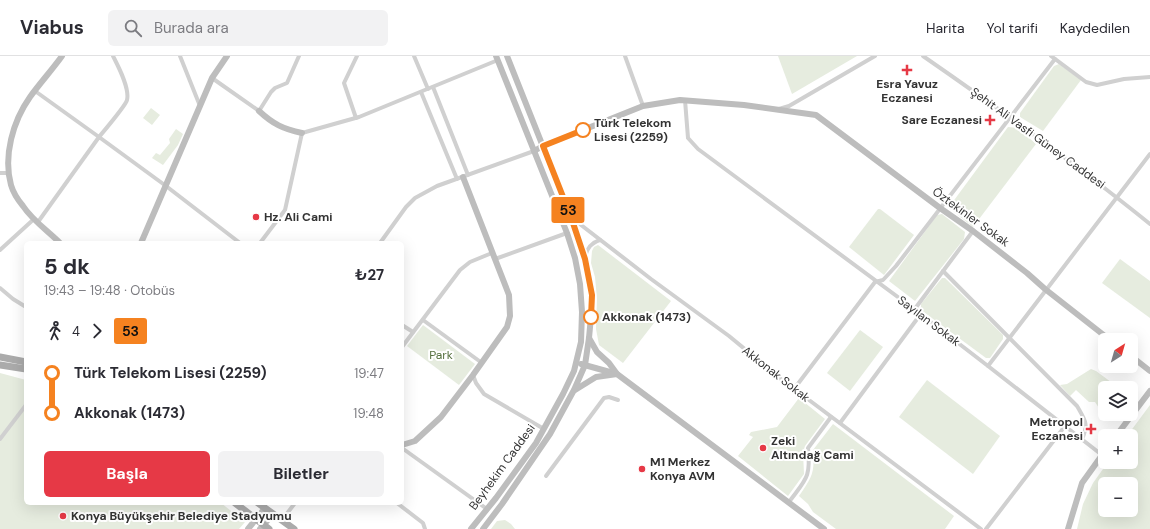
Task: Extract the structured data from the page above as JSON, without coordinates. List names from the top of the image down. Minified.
{"streets":{"street":["Şehit Ali Vasfi Güney Caddesi","Öztekinler Sokak","Sayılan Sokak","Akkonak Sokak","Beyhekim Caddesi"]},"crossings":[["Akkonak Sokak","Beyhekim Caddesi"]],"parks":["Park"],"places":{"health":["Esra Yavuz Eczanesi","Sare Eczanesi","Metropol Eczanesi"],"other":["Türk Telekom Lisesi (2259)","Hz. Ali Cami","Akkonak (1473)","Zeki Altındağ Cami","M1 Merkez Konya AVM","Konya Büyükşehir Belediye Stadyumu"]},"lines":["bus line 53"],"north":"top right","page":{"header":"Viabus","search":"Burada ara","nav":["Harita","Yol tarifi","Kaydedilen"],"on_map":"53","heading":["5 dk","19:43 – 19:48 · Otobüs","₺27"],"legs":["4","53"],"map_buttons":["+","−"],"list":[{"name":"Türk Telekom Lisesi (2259)","value":"19:47"},{"name":"Akkonak (1473)","value":"19:48"}],"buttons":["Başla","Biletler"]}}
